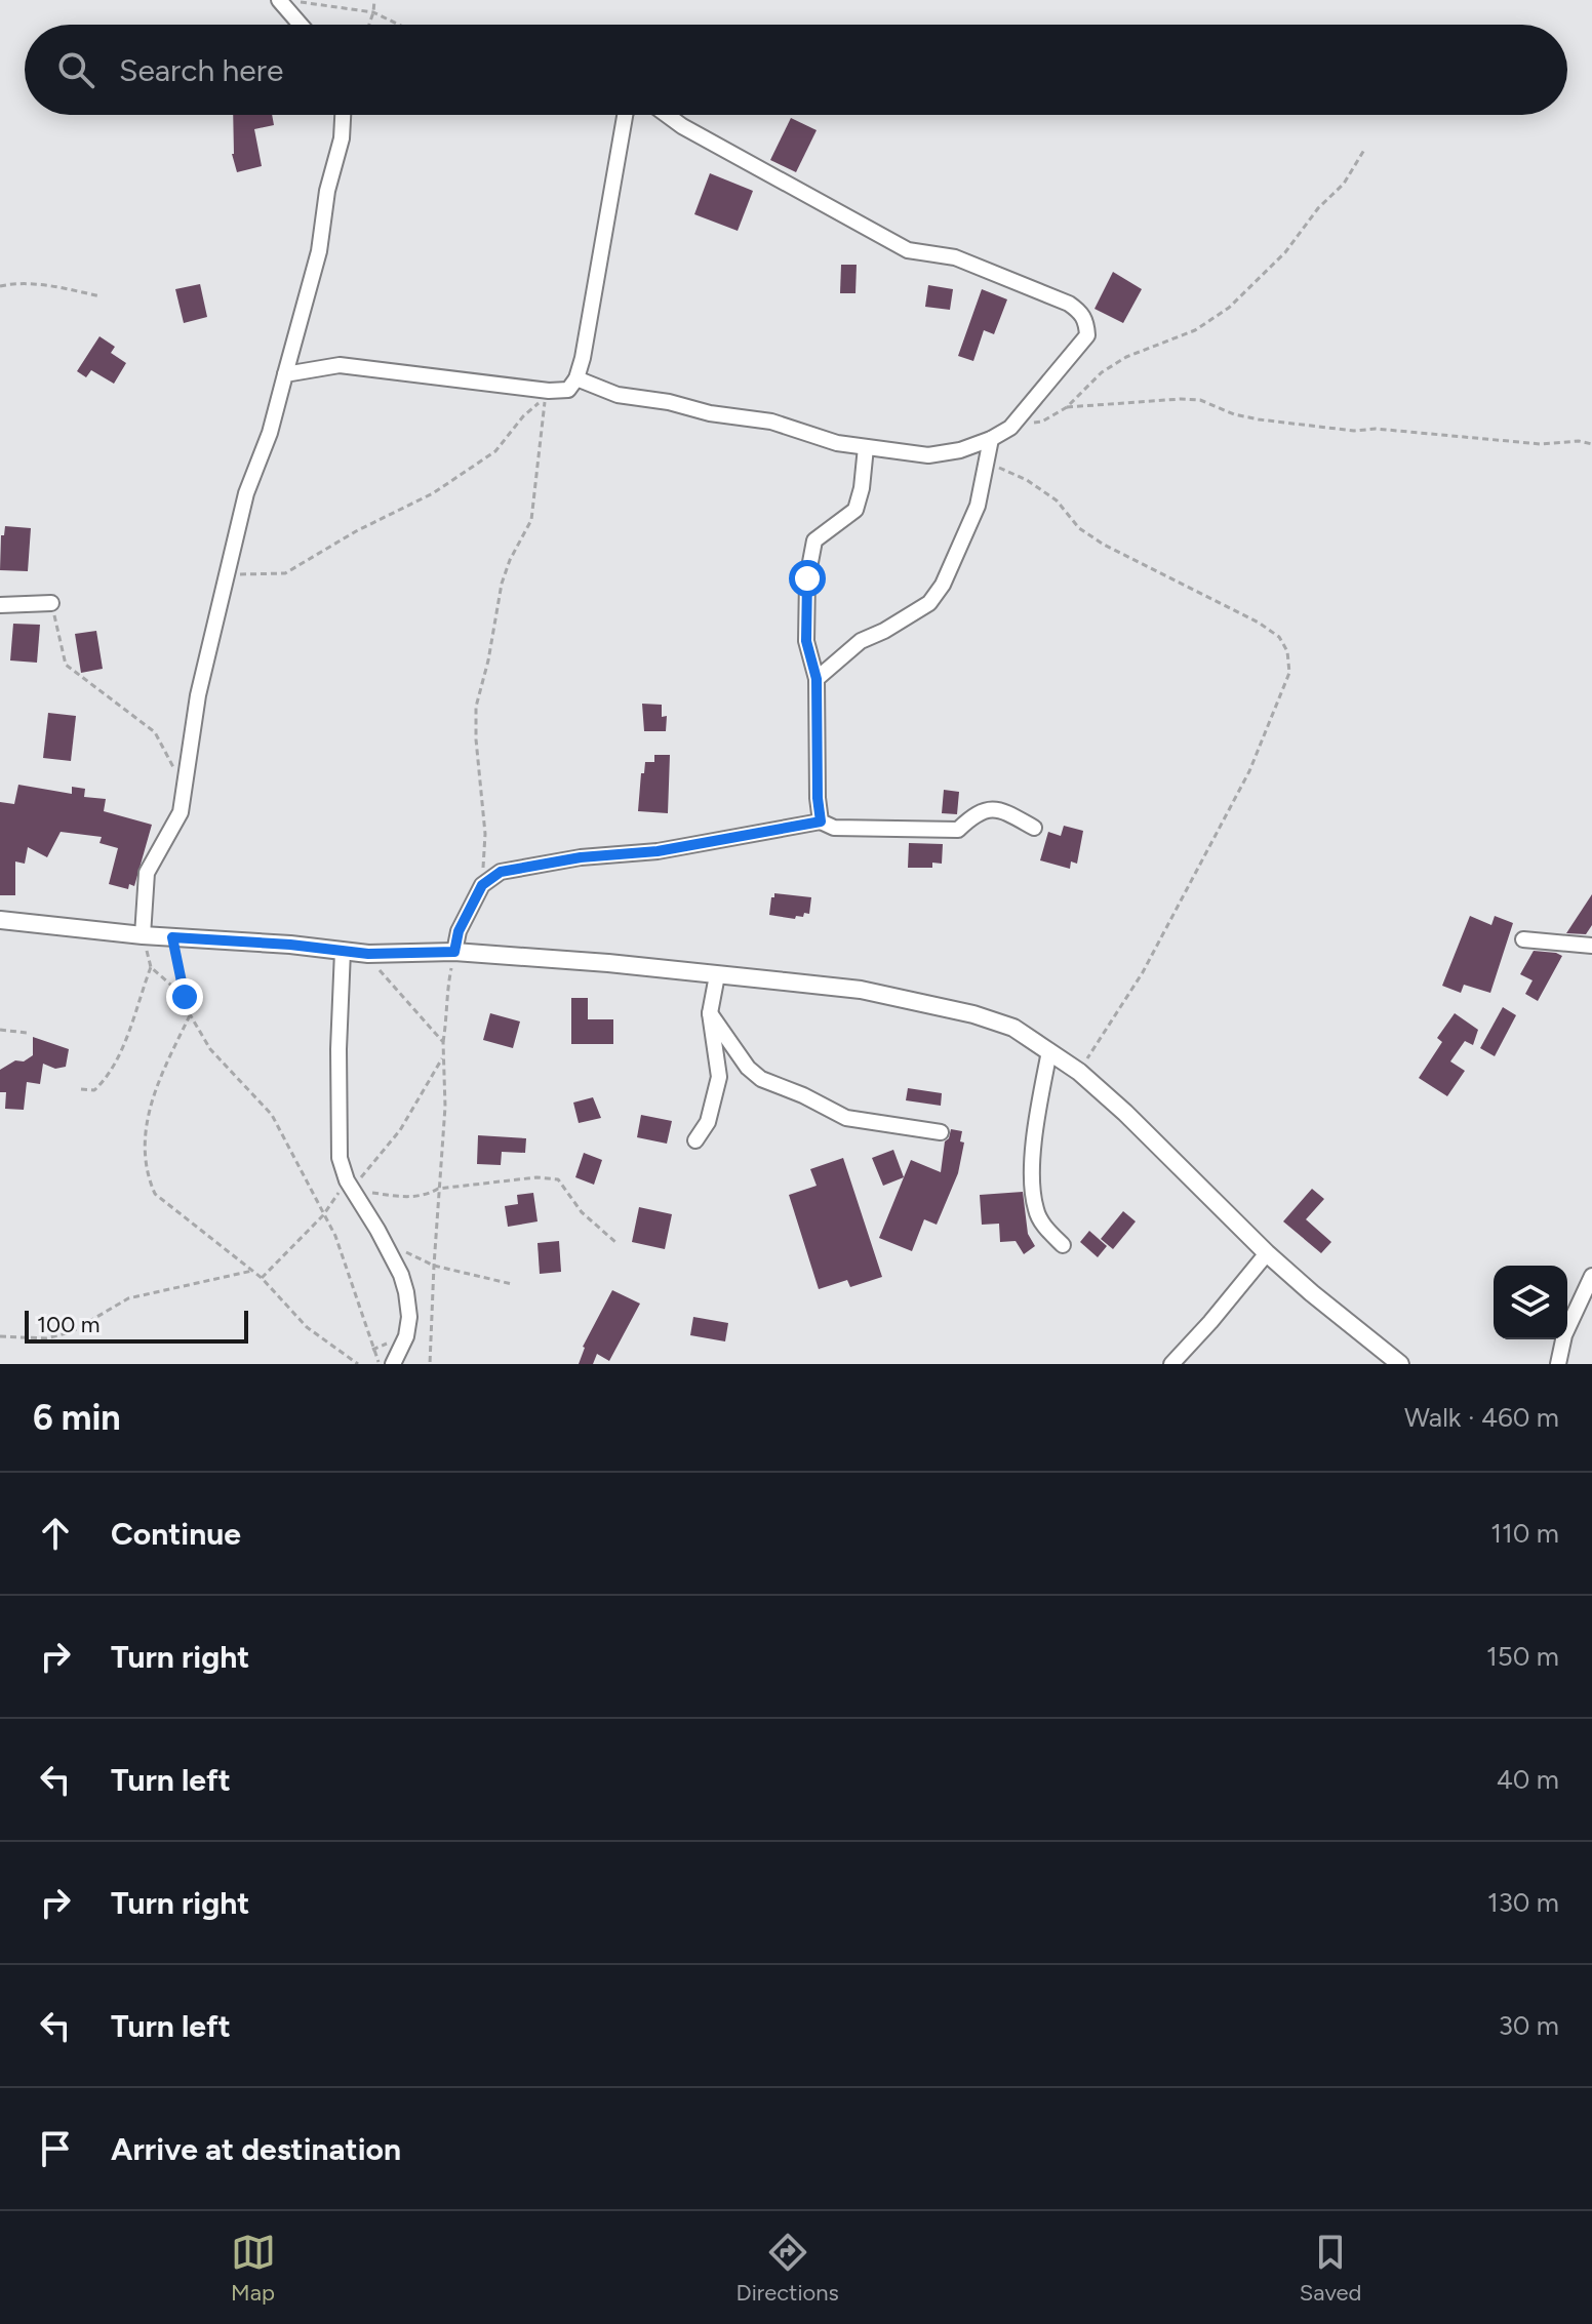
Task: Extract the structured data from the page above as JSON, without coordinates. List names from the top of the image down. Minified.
{"scale_bar":"100 m","page":{"search":"Search here","scale":"100 m","heading":["6 min","Walk · 460 m"],"list":[["Continue","110 m"],["Turn right","150 m"],["Turn left","40 m"],["Turn right","130 m"],["Turn left","30 m"],"Arrive at destination"],"nav":["Map","Directions","Saved"]}}
